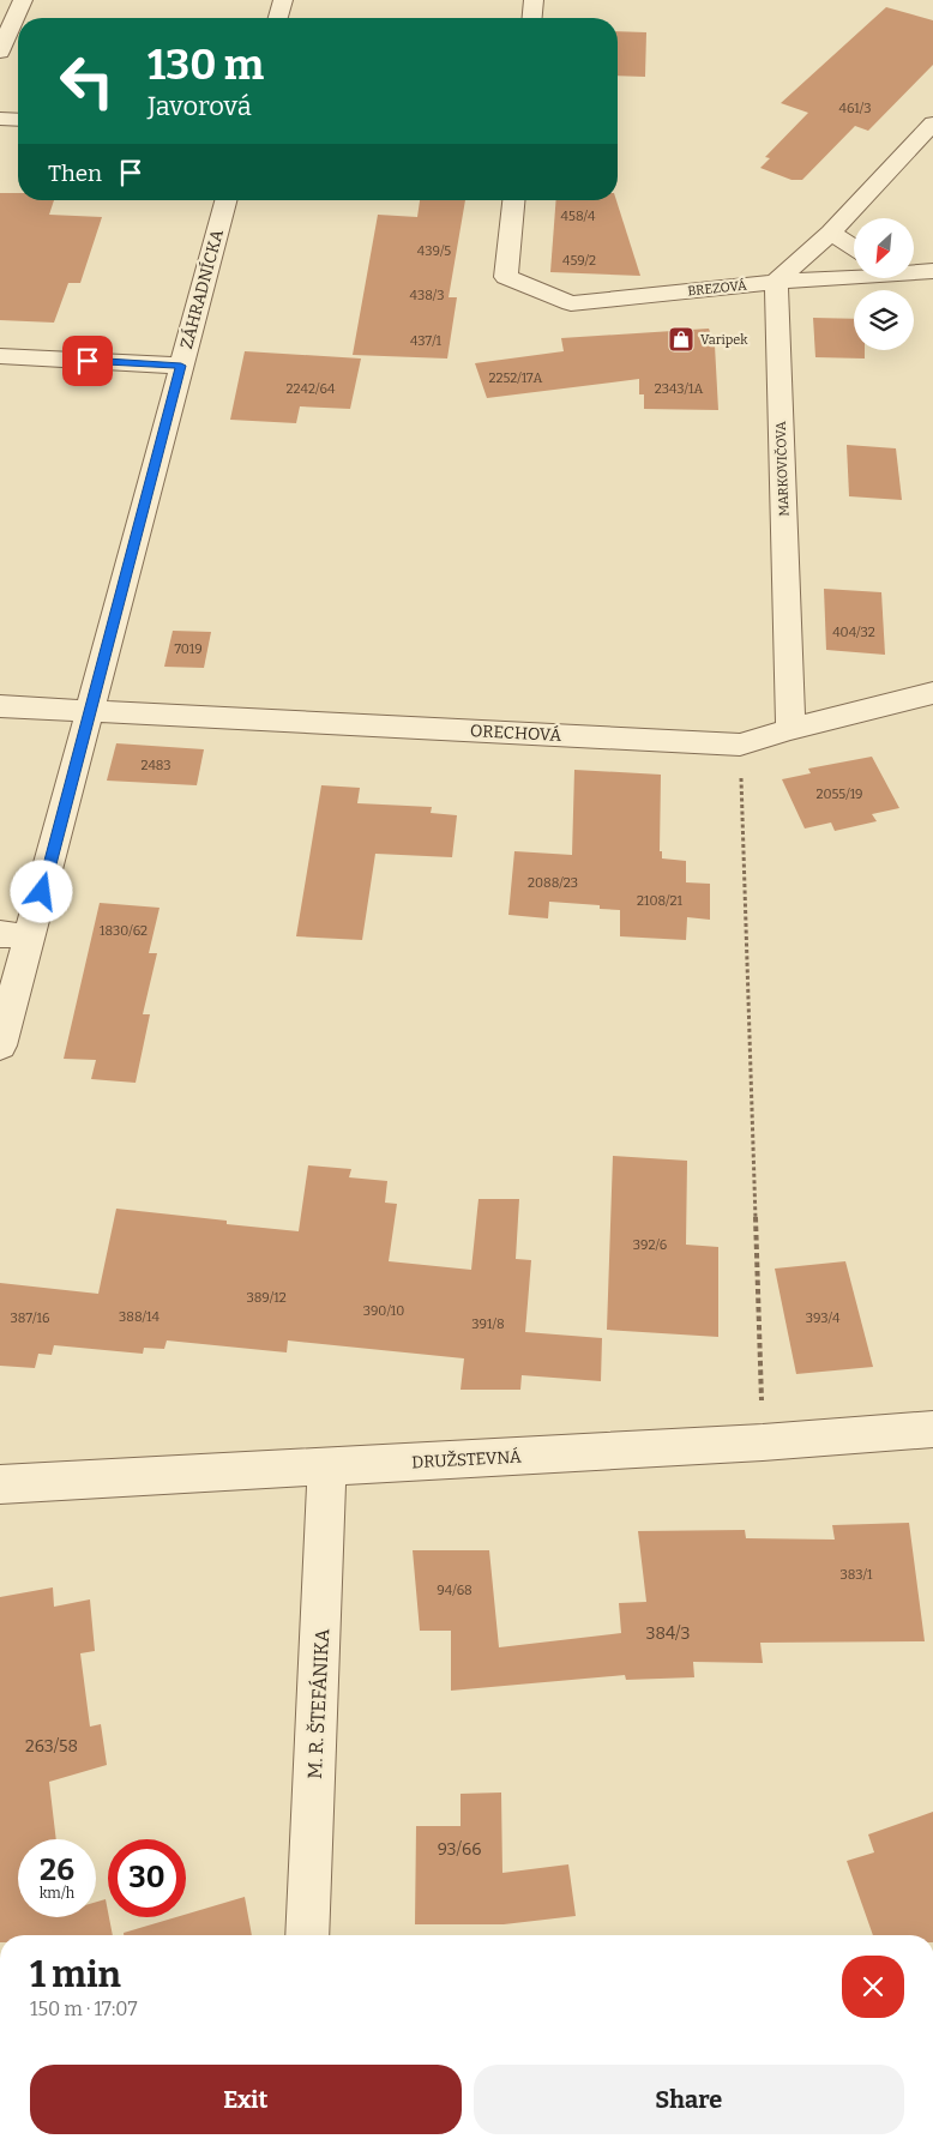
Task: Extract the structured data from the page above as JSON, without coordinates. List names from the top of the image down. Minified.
{"streets":{"street":["BREZOVÁ","ZÁHRADNÍCKA","MARKOVIČOVA","ORECHOVÁ","DRUŽSTEVNÁ","M. R. ŠTEFÁNIKA"]},"crossings":[["BREZOVÁ","MARKOVIČOVA"],["ZÁHRADNÍCKA","ORECHOVÁ"],["MARKOVIČOVA","ORECHOVÁ"],["DRUŽSTEVNÁ","M. R. ŠTEFÁNIKA"]],"places":{"shop":["Varipek"]},"house_numbers":["461/3","458/4","439/5","459/2","438/3","437/1","2252/17A","2242/64","2343/1A","404/32","7019","2483","2055/19","2088/23","2108/21","1830/62","392/6","389/12","390/10","388/14","387/16","393/4","391/8","383/1","94/68","384/3","263/58","93/66"],"north":"bottom left","page":{"turn":["130 m","Javorová"],"then":"Then","speed":"26 km/h","limit":"30","heading":["1 min","150 m · 17:07"],"buttons":["Exit","Share"]}}
